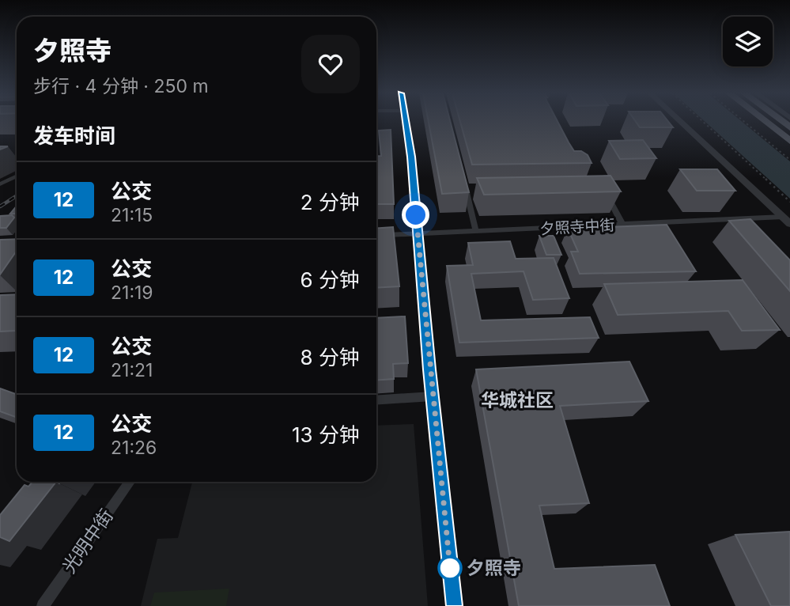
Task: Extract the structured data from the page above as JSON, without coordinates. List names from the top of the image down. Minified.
{"streets":{"street":["夕照寺中街","光明中街"]},"districts":["华城社区"],"places":["夕照寺"],"lines":["bus line 12"],"page":{"heading":[["夕照寺","步行 · 4 分钟 · 250 m"],"发车时间"],"list":[{"mark":"12","name":"公交","note":"21:15","value":"2 分钟"},{"mark":"12","name":"公交","note":"21:19","value":"6 分钟"},{"mark":"12","name":"公交","note":"21:21","value":"8 分钟"},{"mark":"12","name":"公交","note":"21:26","value":"13 分钟"}]}}
